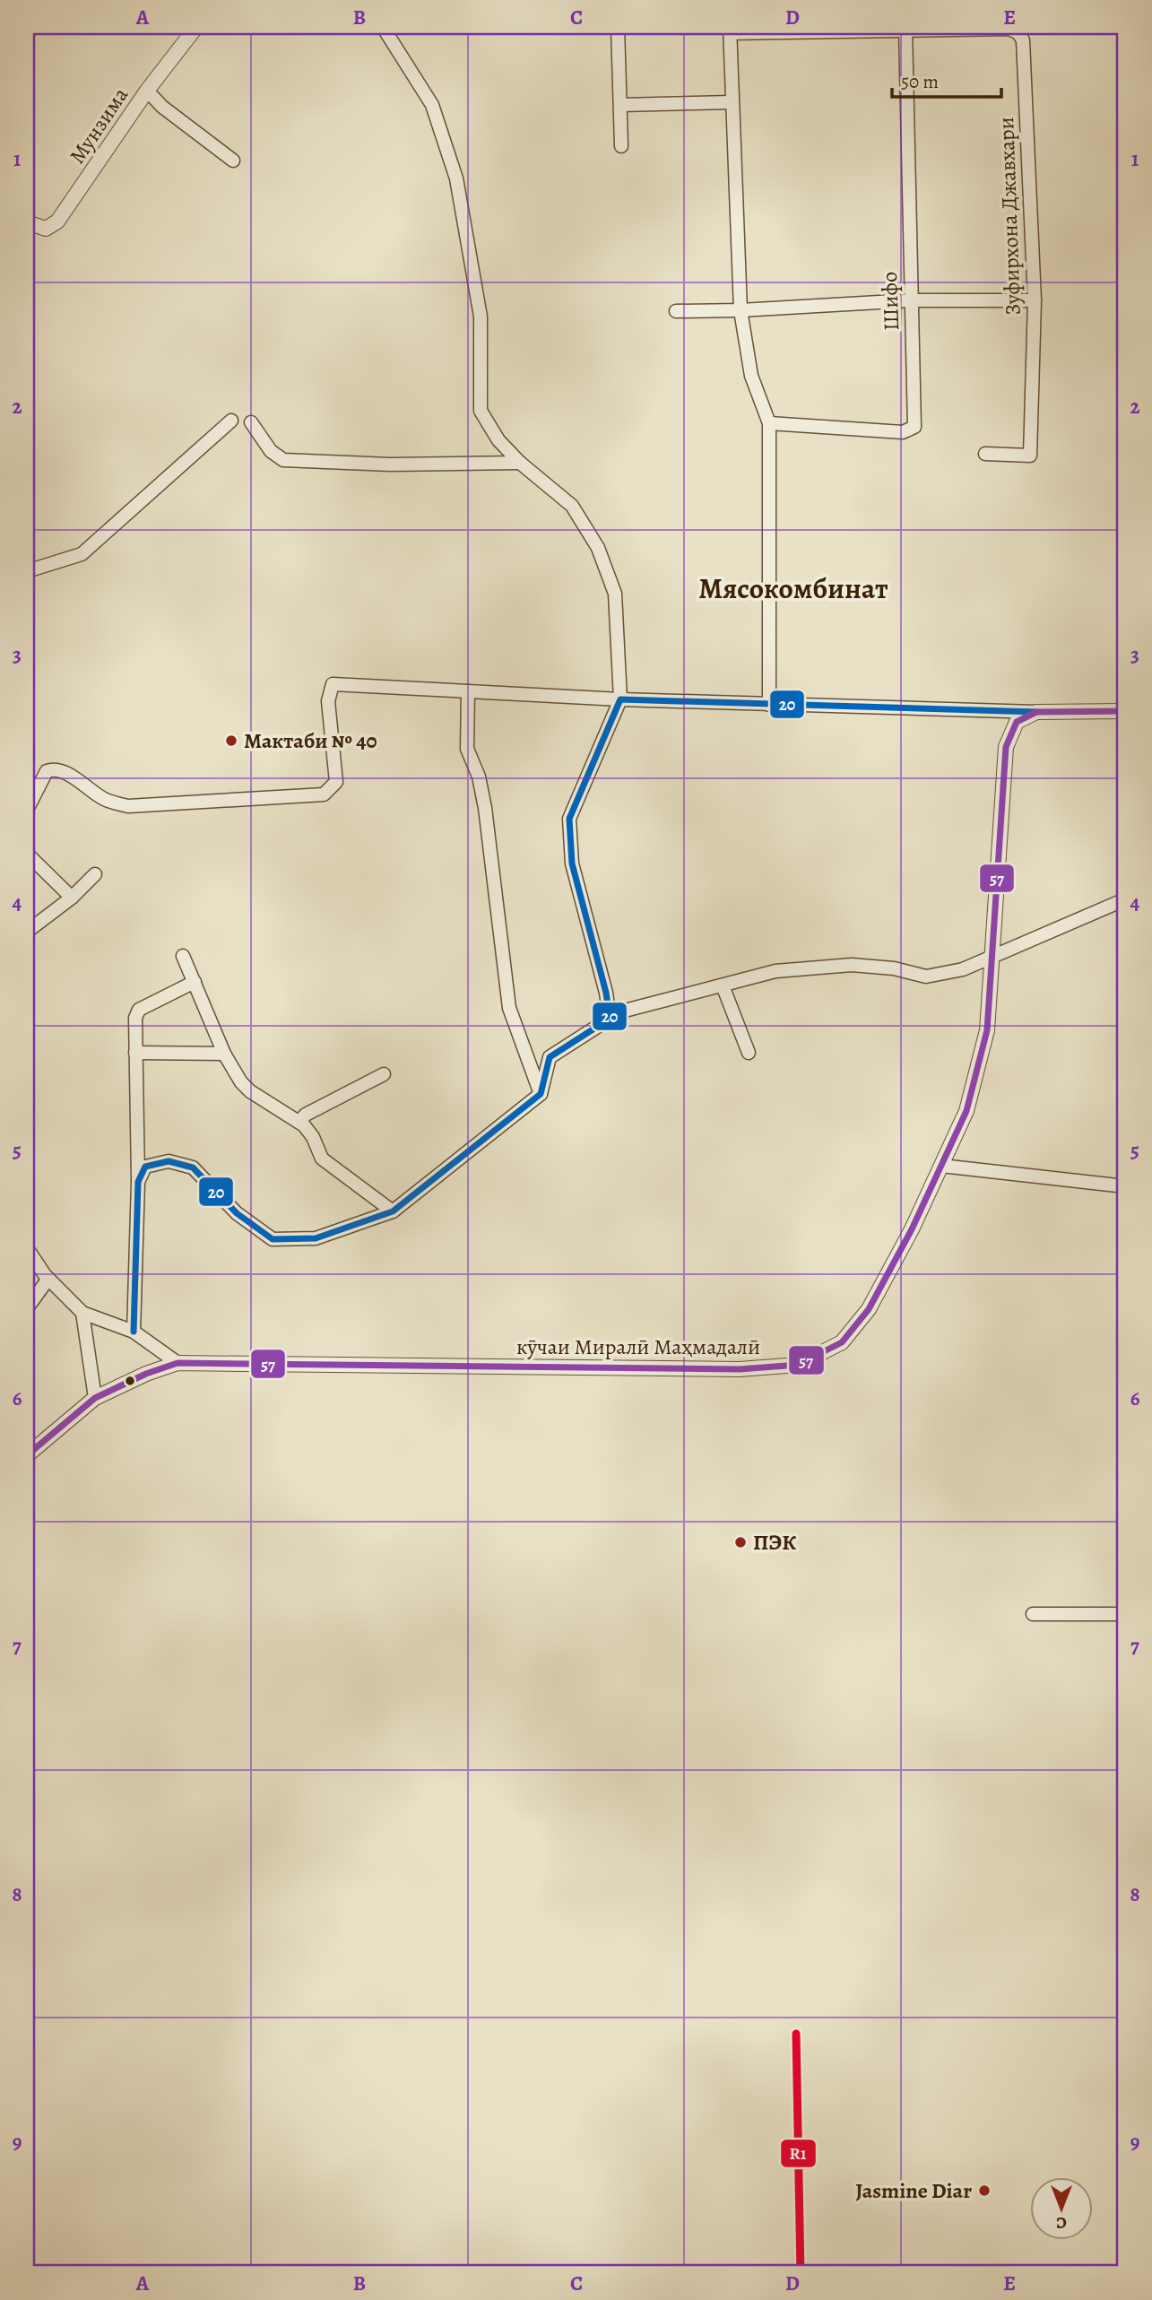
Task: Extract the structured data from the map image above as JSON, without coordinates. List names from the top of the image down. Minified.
{"streets":{"street":["Мунзима","Зуфирхона Джавхари","Шифо","кӯчаи Миралӣ Маҳмадалӣ"]},"crossings":[["Зуфирхона Джавхари","Шифо"]],"districts":["Мясокомбинат"],"places":["Мактаби № 40","ПЭК","Jasmine Diar"],"lines":["transit line 20","transit line 57","transit line R1"],"scale_bar":"50 m","north":"bottom","grid":{"columns":["A","B","C","D","E"],"rows":["1","2","3","4","5","6","7","8","9"]}}
